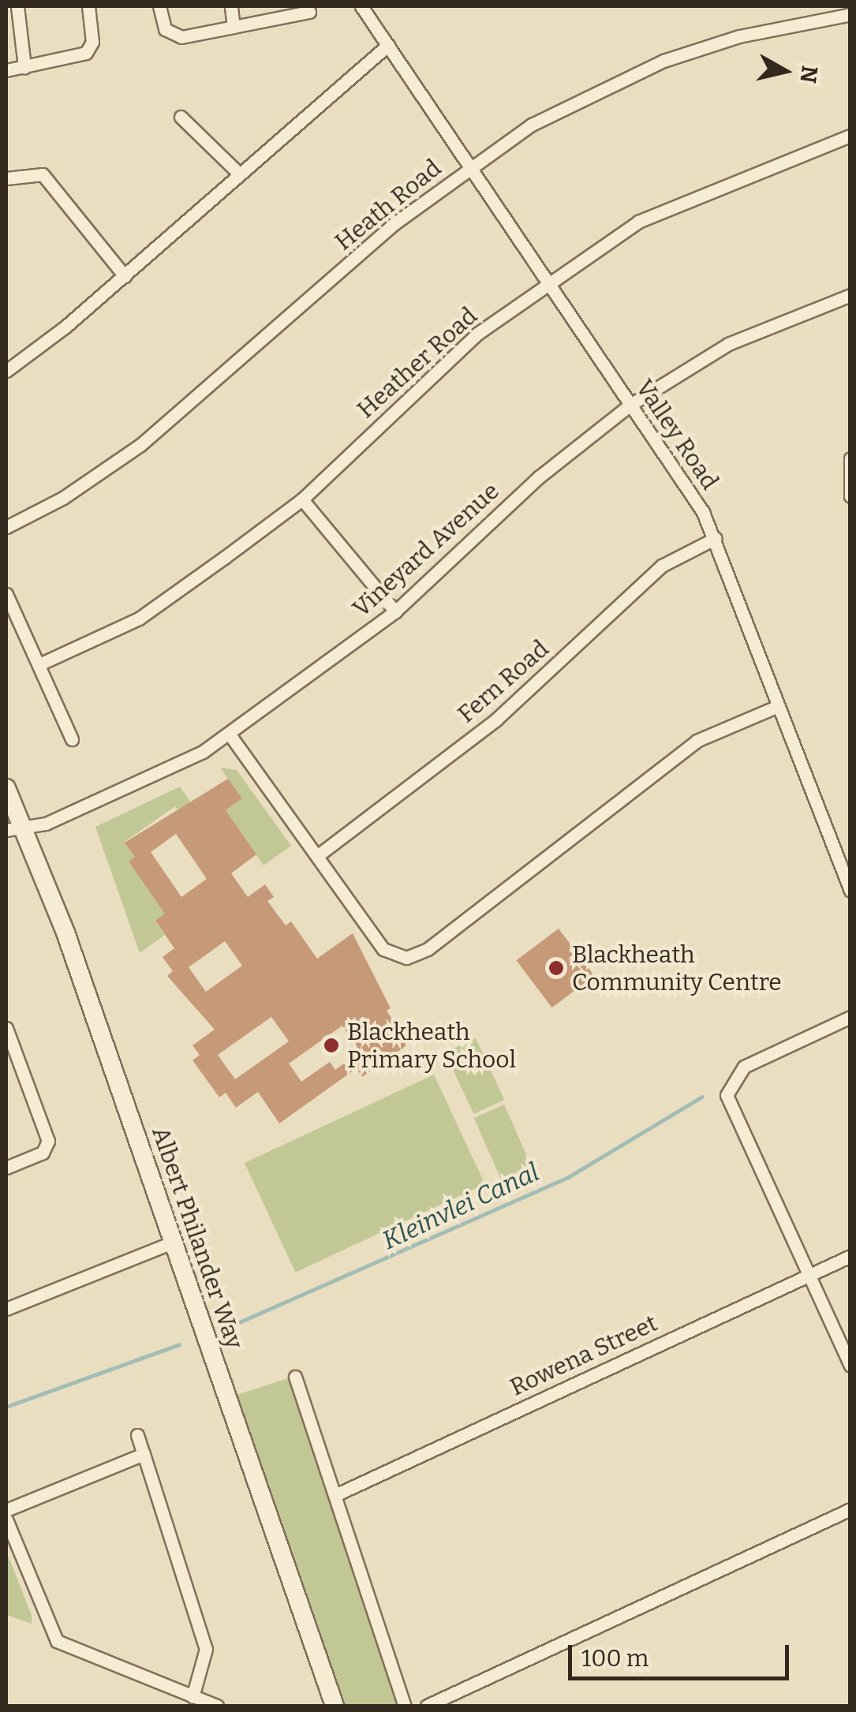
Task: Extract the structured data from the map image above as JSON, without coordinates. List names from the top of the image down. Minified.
{"streets":{"street":["Heath Road","Heather Road","Valley Road","Vineyard Avenue","Fern Road","Albert Philander Way","Rowena Street"]},"crossings":[["Heath Road","Valley Road"],["Heather Road","Valley Road"],["Valley Road","Vineyard Avenue"],["Valley Road","Fern Road"],["Vineyard Avenue","Albert Philander Way"]],"water":["Kleinvlei Canal"],"places":["Blackheath Community Centre","Blackheath Primary School"],"scale_bar":"100 m","north":"right"}
